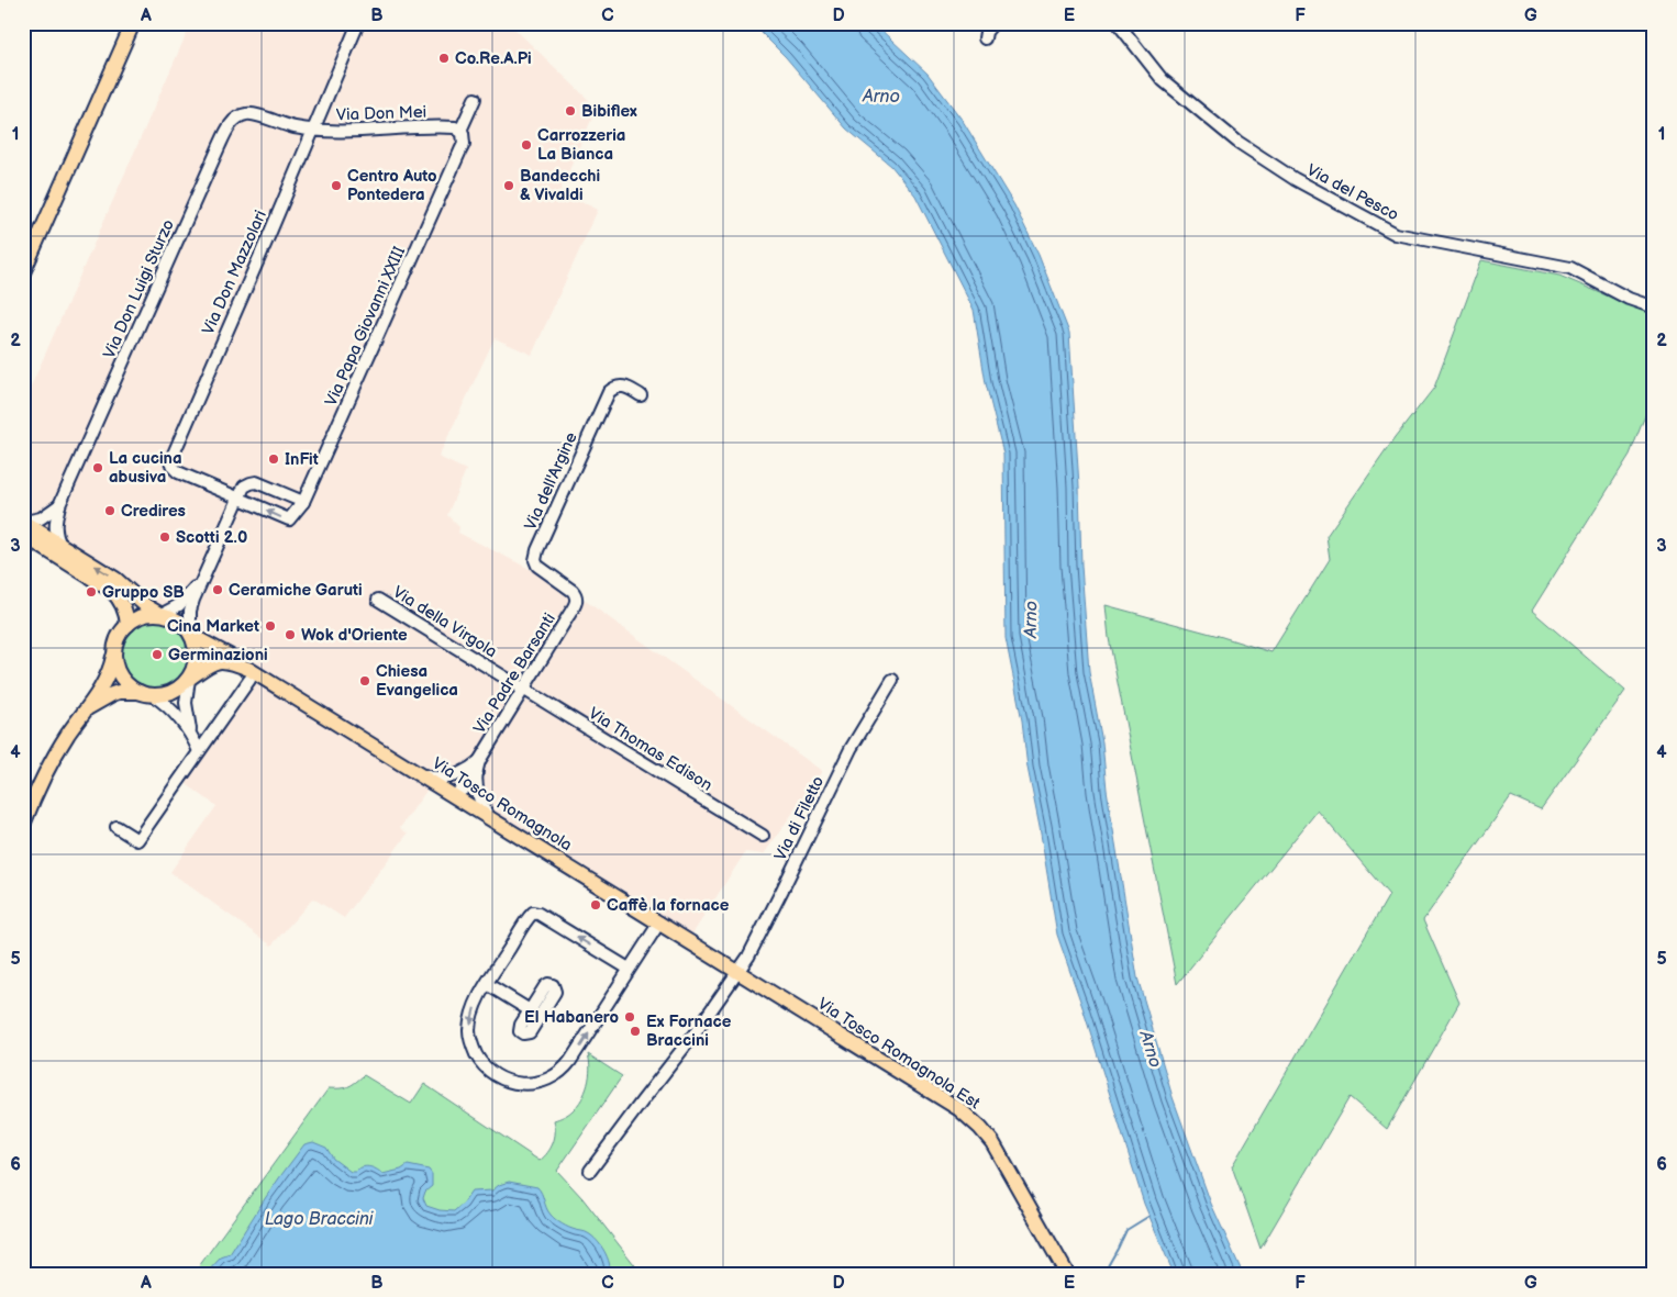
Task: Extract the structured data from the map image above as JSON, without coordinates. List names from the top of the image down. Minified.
{"streets":{"main road":["Via Tosco Romagnola","Via Tosco Romagnola Est"],"street":["Via Don Mei","Via del Pesco","Via Don Mazzolari","Via Don Luigi Sturzo","Via Papa Giovanni XXIII","Via dell'Argine","Via della Virgola","Via Padre Barsanti","Via Thomas Edison","Via di Filetto"]},"crossings":[["Via Don Mei","Via Don Mazzolari"],["Via Don Mei","Via Don Luigi Sturzo"],["Via Don Mei","Via Papa Giovanni XXIII"],["Via Don Mazzolari","Via Papa Giovanni XXIII"],["Via dell'Argine","Via Padre Barsanti"],["Via della Virgola","Via Padre Barsanti"],["Via della Virgola","Via Thomas Edison"],["Via Padre Barsanti","Via Thomas Edison"],["Via Padre Barsanti","Via Tosco Romagnola"],["Via Tosco Romagnola","Via di Filetto"],["Via Tosco Romagnola","Via Tosco Romagnola Est"],["Via di Filetto","Via Tosco Romagnola Est"]],"water":["Arno","Lago Braccini"],"places":["Co.Re.A.Pi","Bibiflex","Carrozzeria La Bianca","Centro Auto Pontedera","Bandecchi & Vivaldi","InFit","La cucina abusiva","Credires","Scotti 2.0","Ceramiche Garuti","Gruppo SB","Cina Market","Wok d'Oriente","Germinazioni","Chiesa Evangelica","Caffè la fornace","El Habanero","Ex Fornace Braccini"],"grid":{"columns":["A","B","C","D","E","F","G"],"rows":["1","2","3","4","5","6"]}}
